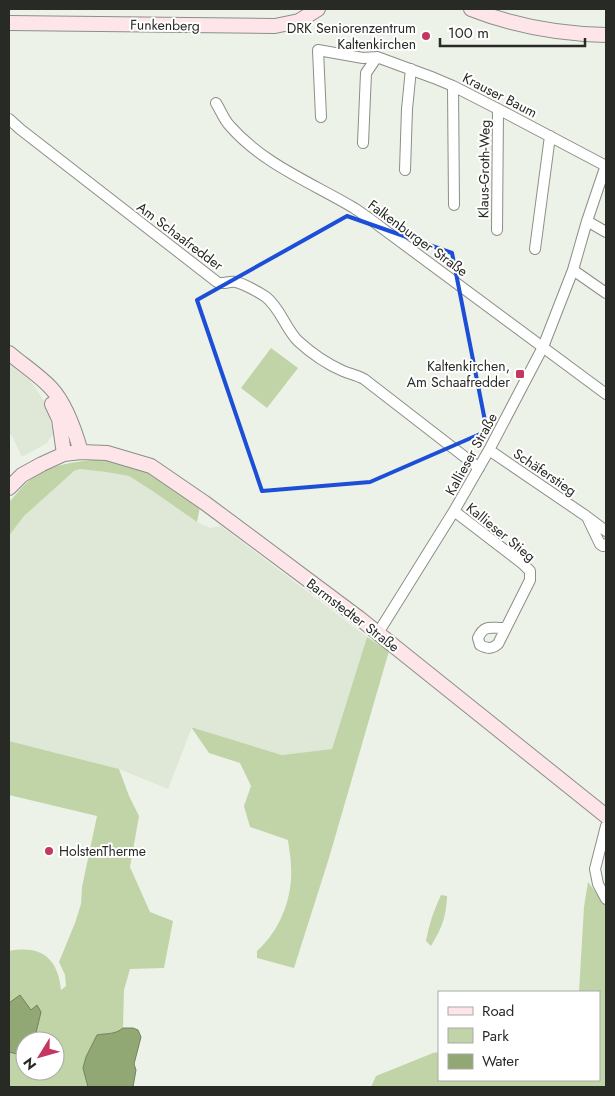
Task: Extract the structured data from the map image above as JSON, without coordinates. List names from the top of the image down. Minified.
{"streets":{"main road":["Funkenberg","Barmstedter Straße"],"street":["Krauser Baum","Klaus-Groth-Weg","Am Schaafredder","Falkenburger Straße","Kallieser Straße","Schäferstieg","Kallieser Stieg"]},"crossings":[["Krauser Baum","Klaus-Groth-Weg"],["Krauser Baum","Kallieser Straße"],["Am Schaafredder","Kallieser Straße"],["Falkenburger Straße","Kallieser Straße"],["Kallieser Straße","Schäferstieg"],["Kallieser Straße","Kallieser Stieg"],["Kallieser Straße","Barmstedter Straße"]],"places":{"other":["DRK Seniorenzentrum Kaltenkirchen","HolstenTherme"],"transit":["Kaltenkirchen, Am Schaafredder"]},"legend":["Road","Park","Water"],"scale_bar":"100 m","north":"bottom left"}
